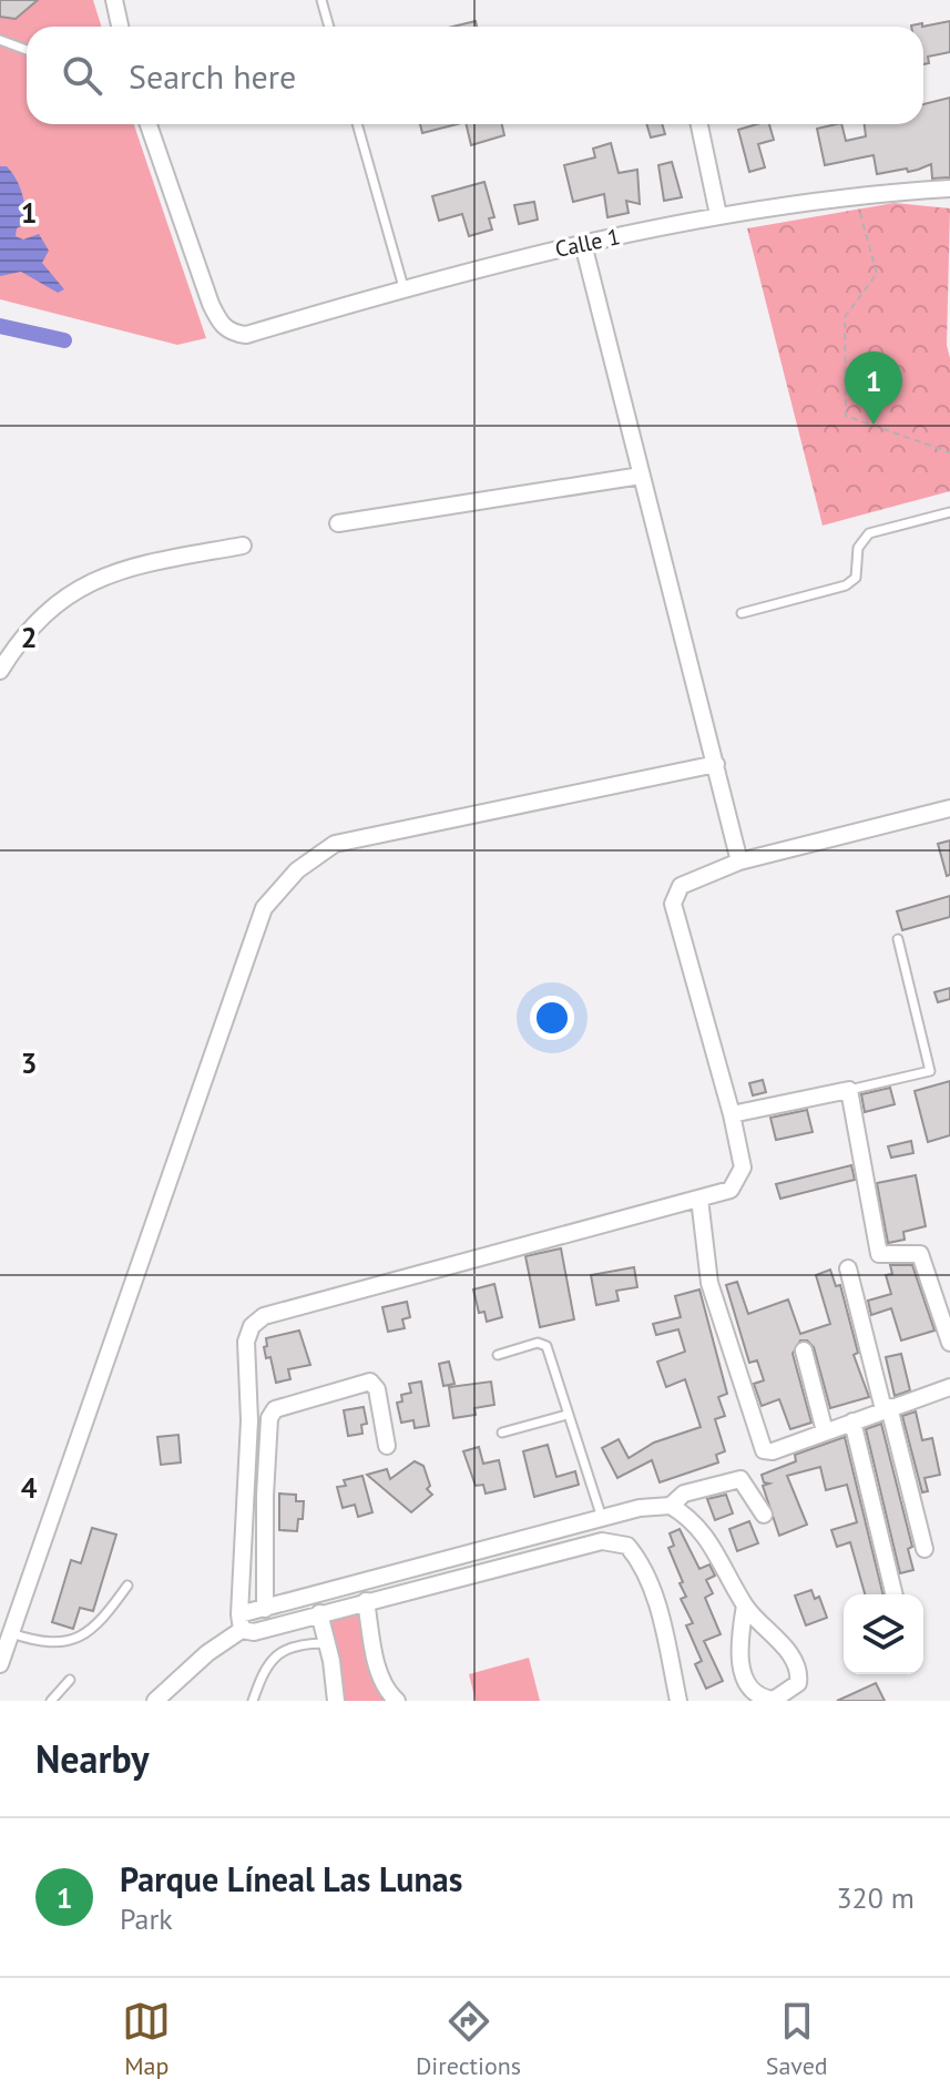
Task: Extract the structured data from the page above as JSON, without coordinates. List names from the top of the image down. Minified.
{"streets":{"street":["Calle 1"]},"page":{"search":"Search here","pins":"1","heading":"Nearby","list":[{"mark":"1","name":"Parque Líneal Las Lunas","note":"Park","value":"320 m"}],"nav":["Map","Directions","Saved"]},"grid":{"rows":["1","2","3","4"]}}
